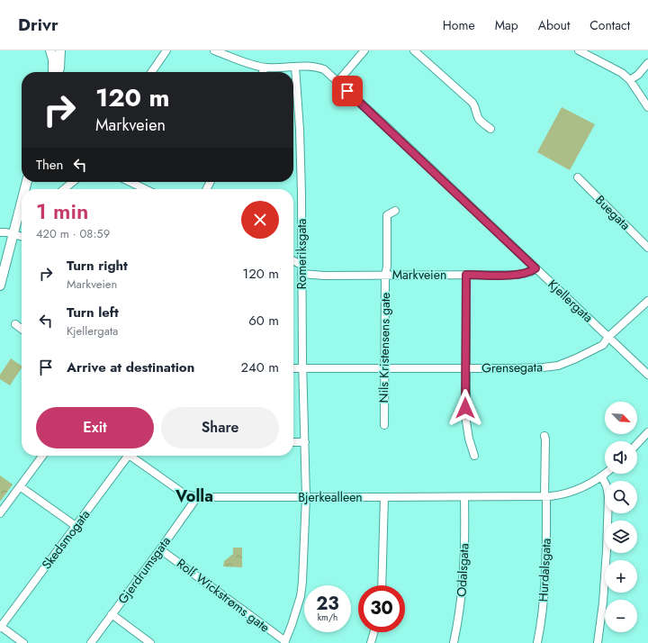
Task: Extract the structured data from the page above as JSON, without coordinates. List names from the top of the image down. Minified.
{"streets":{"street":["Buegata","Romeriksgata","Markveien","Kjellergata","Nils Kristensens gate","Grensegata","Bjerkealleen","Skedsmogata","Gjerdrumsgata","Odalsgata","Hurdalsgata","Rolf Wickstrøms gate"]},"crossings":[["Romeriksgata","Markveien"],["Romeriksgata","Kjellergata"],["Romeriksgata","Grensegata"],["Romeriksgata","Bjerkealleen"],["Romeriksgata","Rolf Wickstrøms gate"],["Markveien","Kjellergata"],["Markveien","Nils Kristensens gate"],["Kjellergata","Grensegata"],["Nils Kristensens gate","Grensegata"],["Bjerkealleen","Gjerdrumsgata"],["Bjerkealleen","Odalsgata"],["Bjerkealleen","Hurdalsgata"],["Gjerdrumsgata","Rolf Wickstrøms gate"]],"districts":["Volla"],"north":"bottom right","page":{"header":"Drivr","nav":["Home","Map","About","Contact"],"turn":["120 m","Markveien"],"then":"Then","heading":["1 min","420 m · 08:59"],"list":[{"name":"Turn right","note":"Markveien","value":"120 m"},{"name":"Turn left","note":"Kjellergata","value":"60 m"},{"name":"Arrive at destination","value":"240 m"}],"buttons":["Exit","Share"],"map_buttons":["+","−"],"speed":"23 km/h","limit":"30"}}
